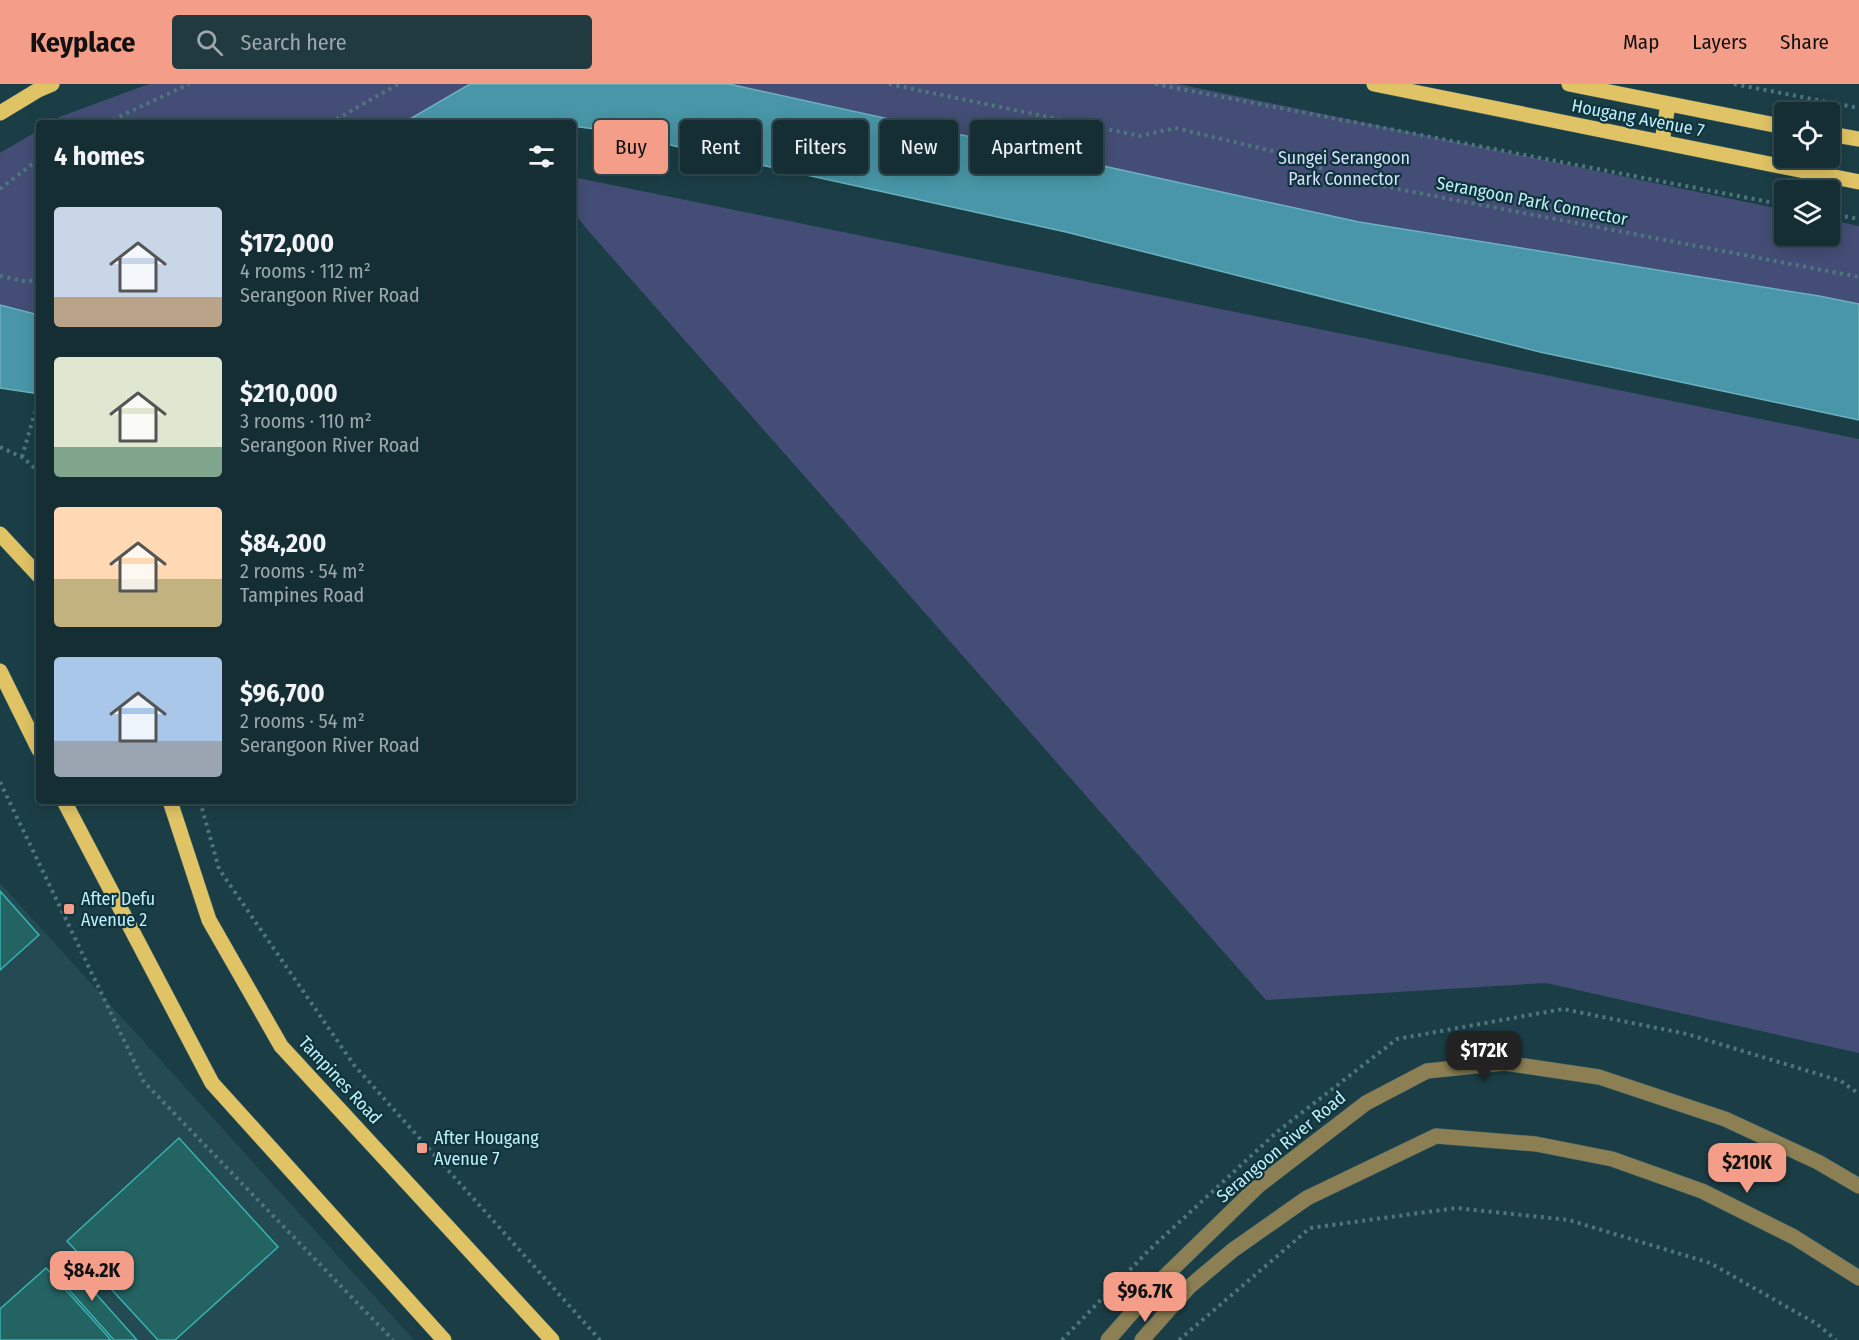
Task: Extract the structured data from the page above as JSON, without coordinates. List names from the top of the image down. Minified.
{"streets":{"main road":["Hougang Avenue 7","Tampines Road"],"street":["Serangoon River Road"],"path":["Serangoon Park Connector"]},"parks":["Sungei Serangoon Park Connector"],"places":{"transit":["After Defu Avenue 2","After Hougang Avenue 7"]},"page":{"header":"Keyplace","search":"Search here","nav":["Map","Layers","Share"],"chip":["Buy","Rent","Filters","New","Apartment"],"heading":"4 homes","list":[{"name":"$172,000","note":"4 rooms · 112 m² · Serangoon River Road"},{"name":"$210,000","note":"3 rooms · 110 m² · Serangoon River Road"},{"name":"$84,200","note":"2 rooms · 54 m² · Tampines Road"},{"name":"$96,700","note":"2 rooms · 54 m² · Serangoon River Road"}],"price":["$172K","$210K","$84.2K","$96.7K"]}}
